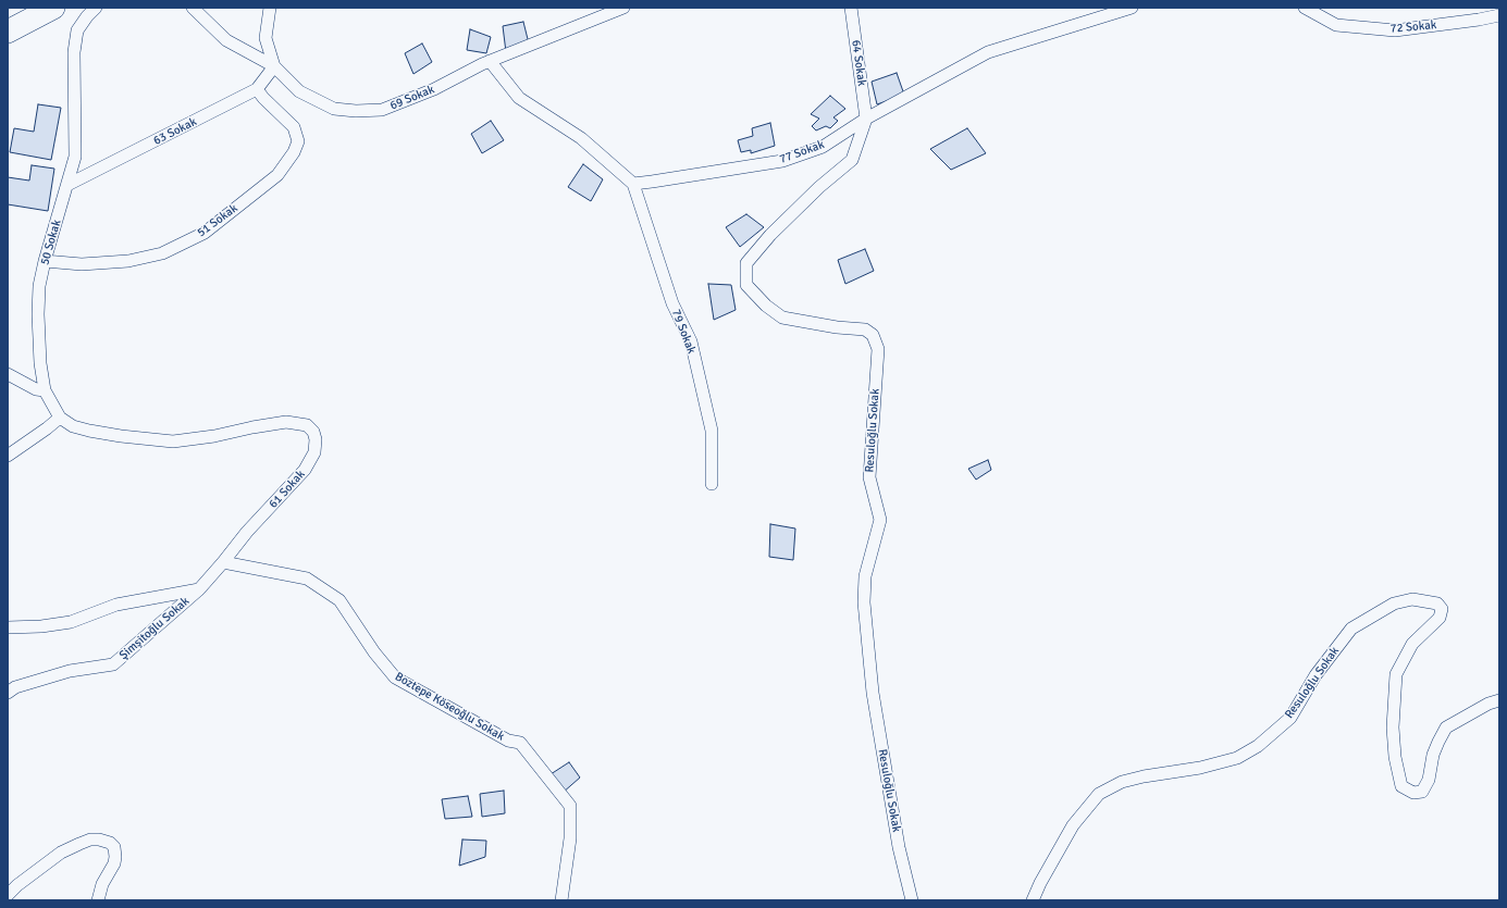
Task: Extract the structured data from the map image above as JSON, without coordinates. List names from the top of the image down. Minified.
{"streets":{"street":["72 Sokak","64 Sokak","69 Sokak","63 Sokak","77 Sokak","51 Sokak","50 Sokak","79 Sokak","Resuloğlu Sokak","61 Sokak","Şimşitoğlu Sokak","Boztepe Köseoğlu Sokak"]},"crossings":[["64 Sokak","77 Sokak"],["64 Sokak","Resuloğlu Sokak"],["69 Sokak","63 Sokak"],["63 Sokak","51 Sokak"],["63 Sokak","50 Sokak"],["77 Sokak","79 Sokak"],["77 Sokak","Resuloğlu Sokak"],["51 Sokak","50 Sokak"],["50 Sokak","61 Sokak"],["61 Sokak","Şimşitoğlu Sokak"],["61 Sokak","Boztepe Köseoğlu Sokak"]]}
